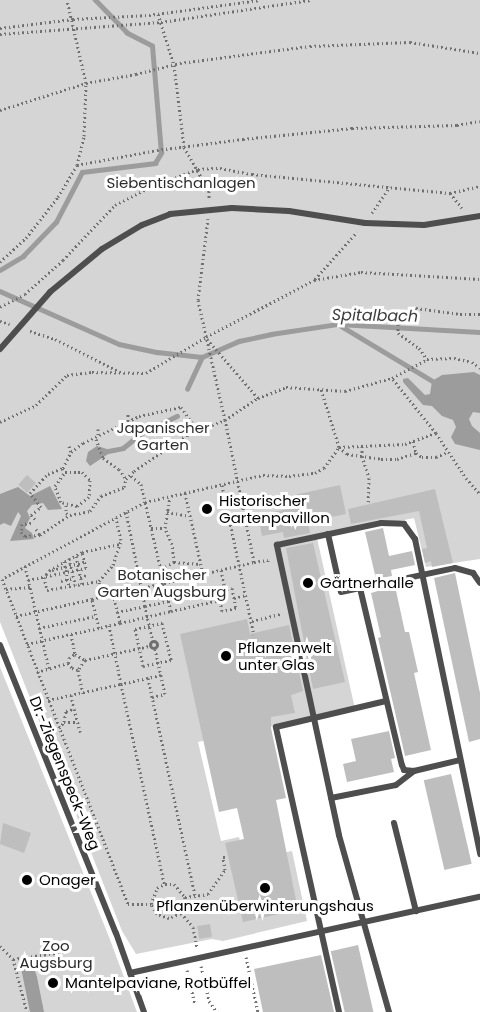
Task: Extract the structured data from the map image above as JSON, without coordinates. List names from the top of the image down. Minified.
{"streets":{"lane":["Dr.-Ziegenspeck-Weg"]},"water":["Spitalbach"],"parks":["Siebentischanlagen","Japanischer Garten","Botanischer Garten Augsburg","Zoo Augsburg"],"places":["Historischer Gartenpavillon","Gärtnerhalle","Pflanzenwelt unter Glas","Onager","Pflanzenüberwinterungshaus","Mantelpaviane, Rotbüffel"]}
